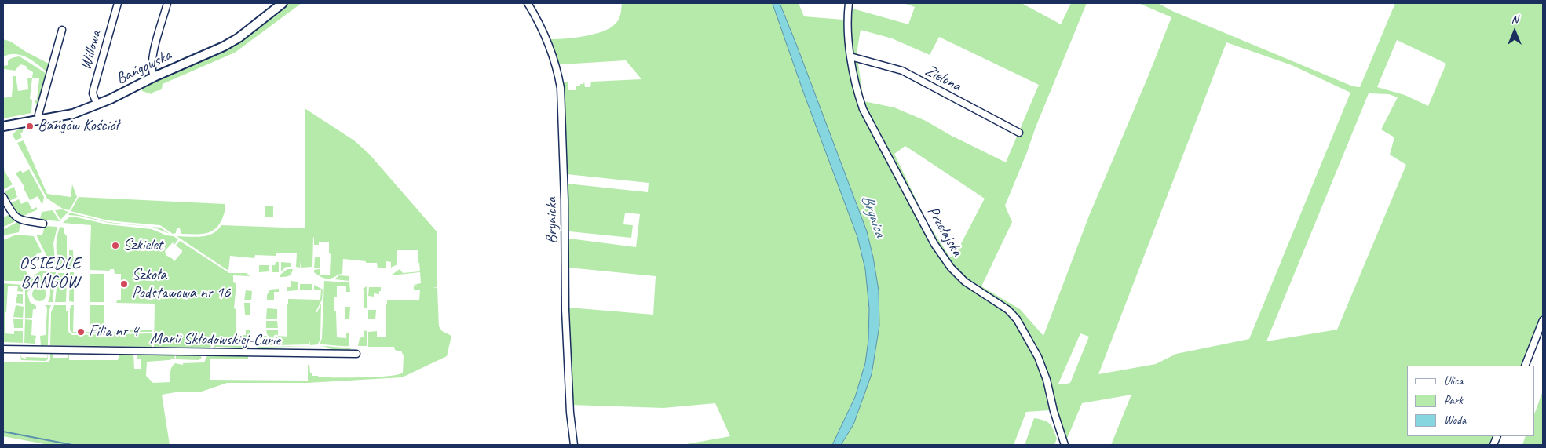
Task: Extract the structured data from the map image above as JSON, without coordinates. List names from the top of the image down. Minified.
{"streets":{"street":["Willowa","Bańgowska","Zielona","Brynicka","Przełajska","Marii Skłodowskiej-Curie"]},"crossings":[["Willowa","Bańgowska"],["Zielona","Przełajska"]],"districts":["OSIEDLE BAŃGÓW"],"water":["Brynica"],"places":["Bańgów Kościół","Szkielet","Szkoła Podstawowa nr 16","Filia nr 4"],"legend":["Ulica","Park","Woda"],"north":"top"}
